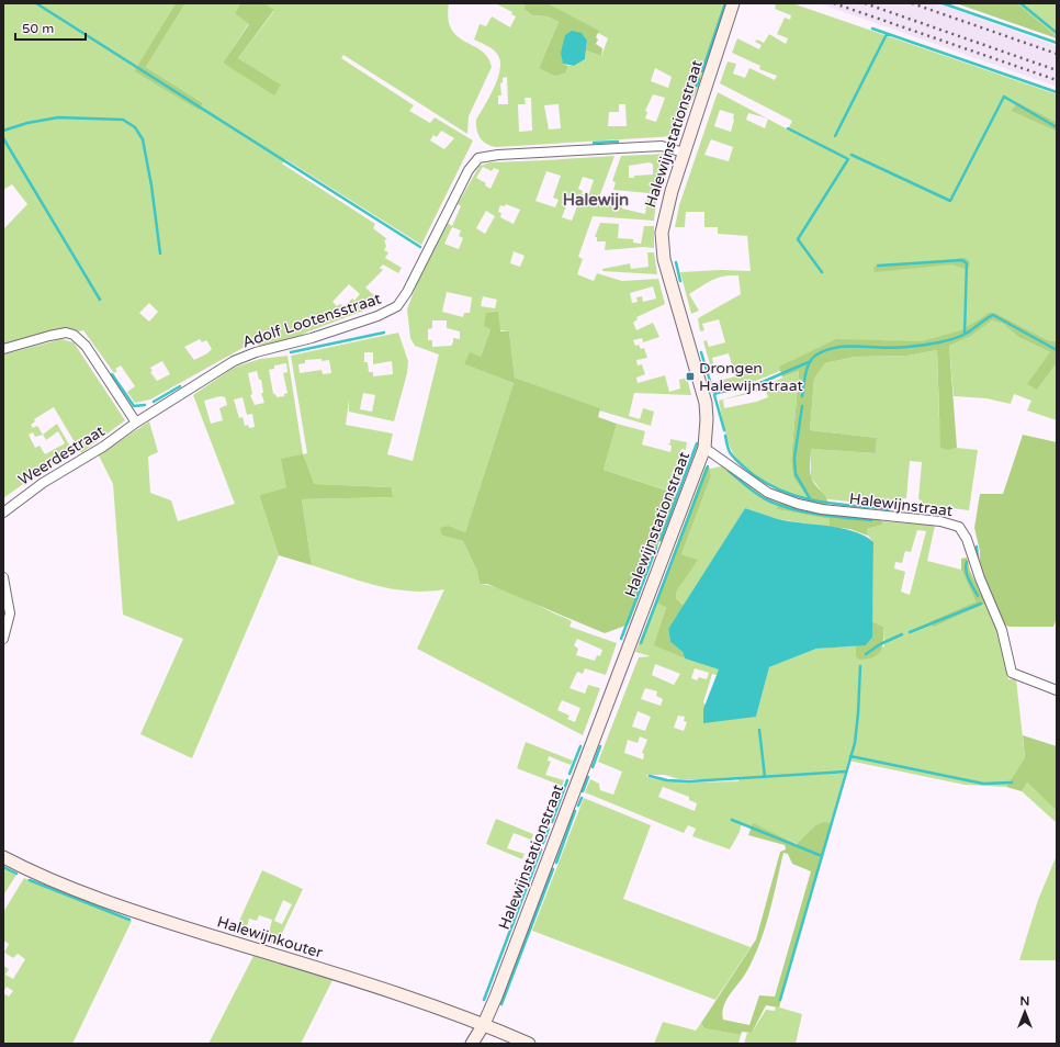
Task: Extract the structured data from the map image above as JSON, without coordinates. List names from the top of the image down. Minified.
{"streets":{"street":["Halewijnstationstraat","Adolf Lootensstraat","Weerdestraat","Halewijnstraat","Halewijnkouter"]},"crossings":[["Halewijnstationstraat","Adolf Lootensstraat"],["Halewijnstationstraat","Halewijnstraat"],["Halewijnstationstraat","Halewijnkouter"],["Adolf Lootensstraat","Weerdestraat"]],"districts":["Halewijn"],"places":{"transit":["Drongen Halewijnstraat"]},"scale_bar":"50 m","north":"top"}
